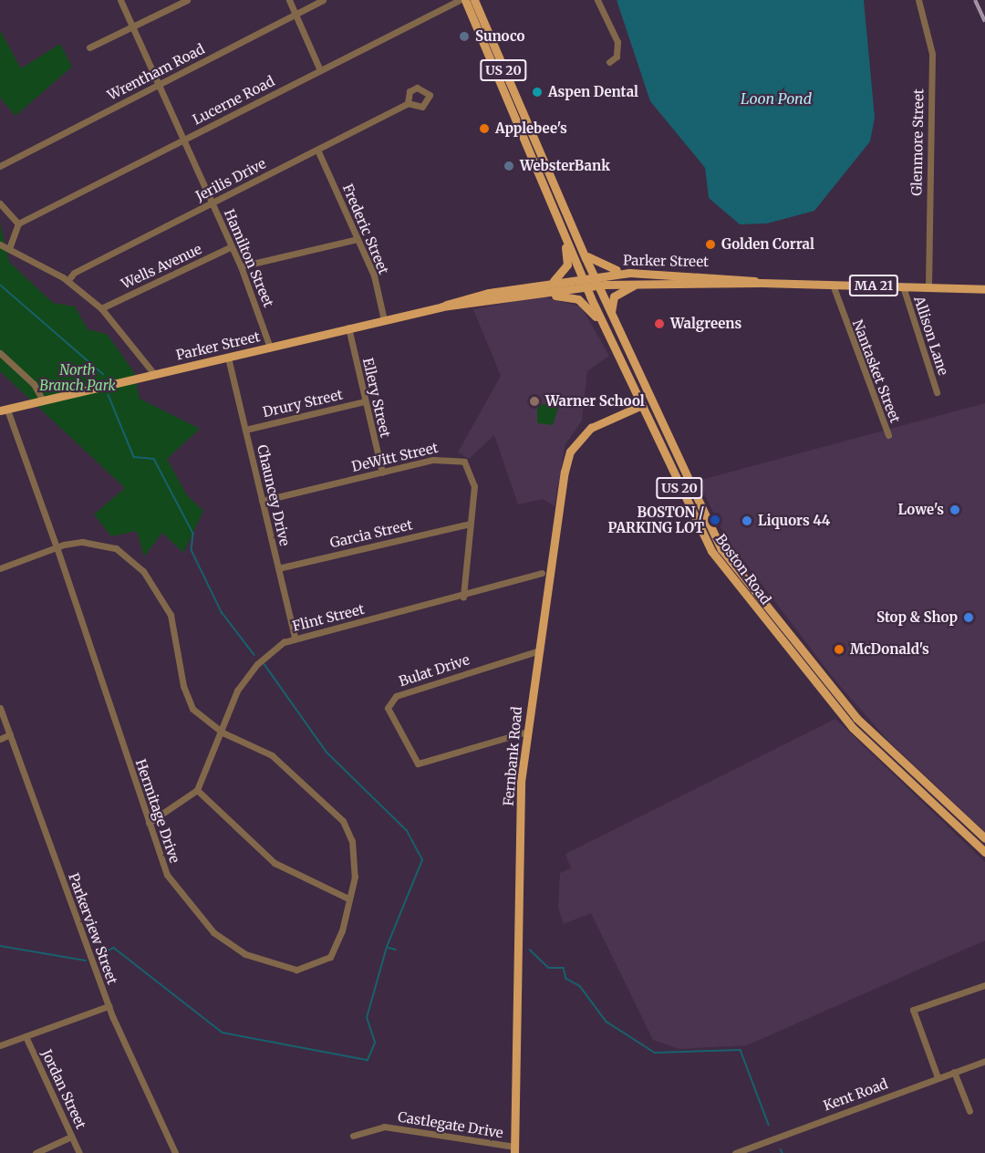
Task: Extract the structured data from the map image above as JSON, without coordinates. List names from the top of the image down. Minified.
{"streets":{"main road":["US 20","Parker Street","MA 21","Boston Road","Fernbank Road"],"street":["Wrentham Road","Lucerne Road","Glenmore Street","Jerilis Drive","Frederic Street","Hamilton Street","Wells Avenue","Allison Lane","Nantasket Street","Ellery Street","Drury Street","DeWitt Street","Chauncey Drive","Garcia Street","Flint Street","Bulat Drive","Hermitage Drive","Parkerview Street","Jordan Street","Kent Road","Castlegate Drive"]},"crossings":[["Wrentham Road","Hamilton Street"],["Lucerne Road","Hamilton Street"],["Glenmore Street","Parker Street"],["Jerilis Drive","Frederic Street"],["Jerilis Drive","Hamilton Street"],["Frederic Street","Parker Street"],["Hamilton Street","Parker Street"],["Hamilton Street","Wells Avenue"],["Parker Street","Allison Lane"],["Parker Street","Nantasket Street"],["Parker Street","Ellery Street"],["Parker Street","Chauncey Drive"],["Parker Street","Boston Road"],["Parker Street","Hermitage Drive"],["Ellery Street","Drury Street"],["Ellery Street","DeWitt Street"],["Drury Street","Chauncey Drive"],["DeWitt Street","Chauncey Drive"],["DeWitt Street","Garcia Street"],["DeWitt Street","Flint Street"],["Chauncey Drive","Garcia Street"],["Chauncey Drive","Flint Street"],["Boston Road","Fernbank Road"],["Flint Street","Hermitage Drive"],["Bulat Drive","Fernbank Road"],["Fernbank Road","Castlegate Drive"]],"water":["Loon Pond"],"parks":["North Branch Park"],"places":["Sunoco","Aspen Dental","Applebee's","WebsterBank","Golden Corral","Walgreens","Warner School","Lowe's","BOSTON / PARKING LOT","Liquors 44","Stop & Shop","McDonald's"]}
